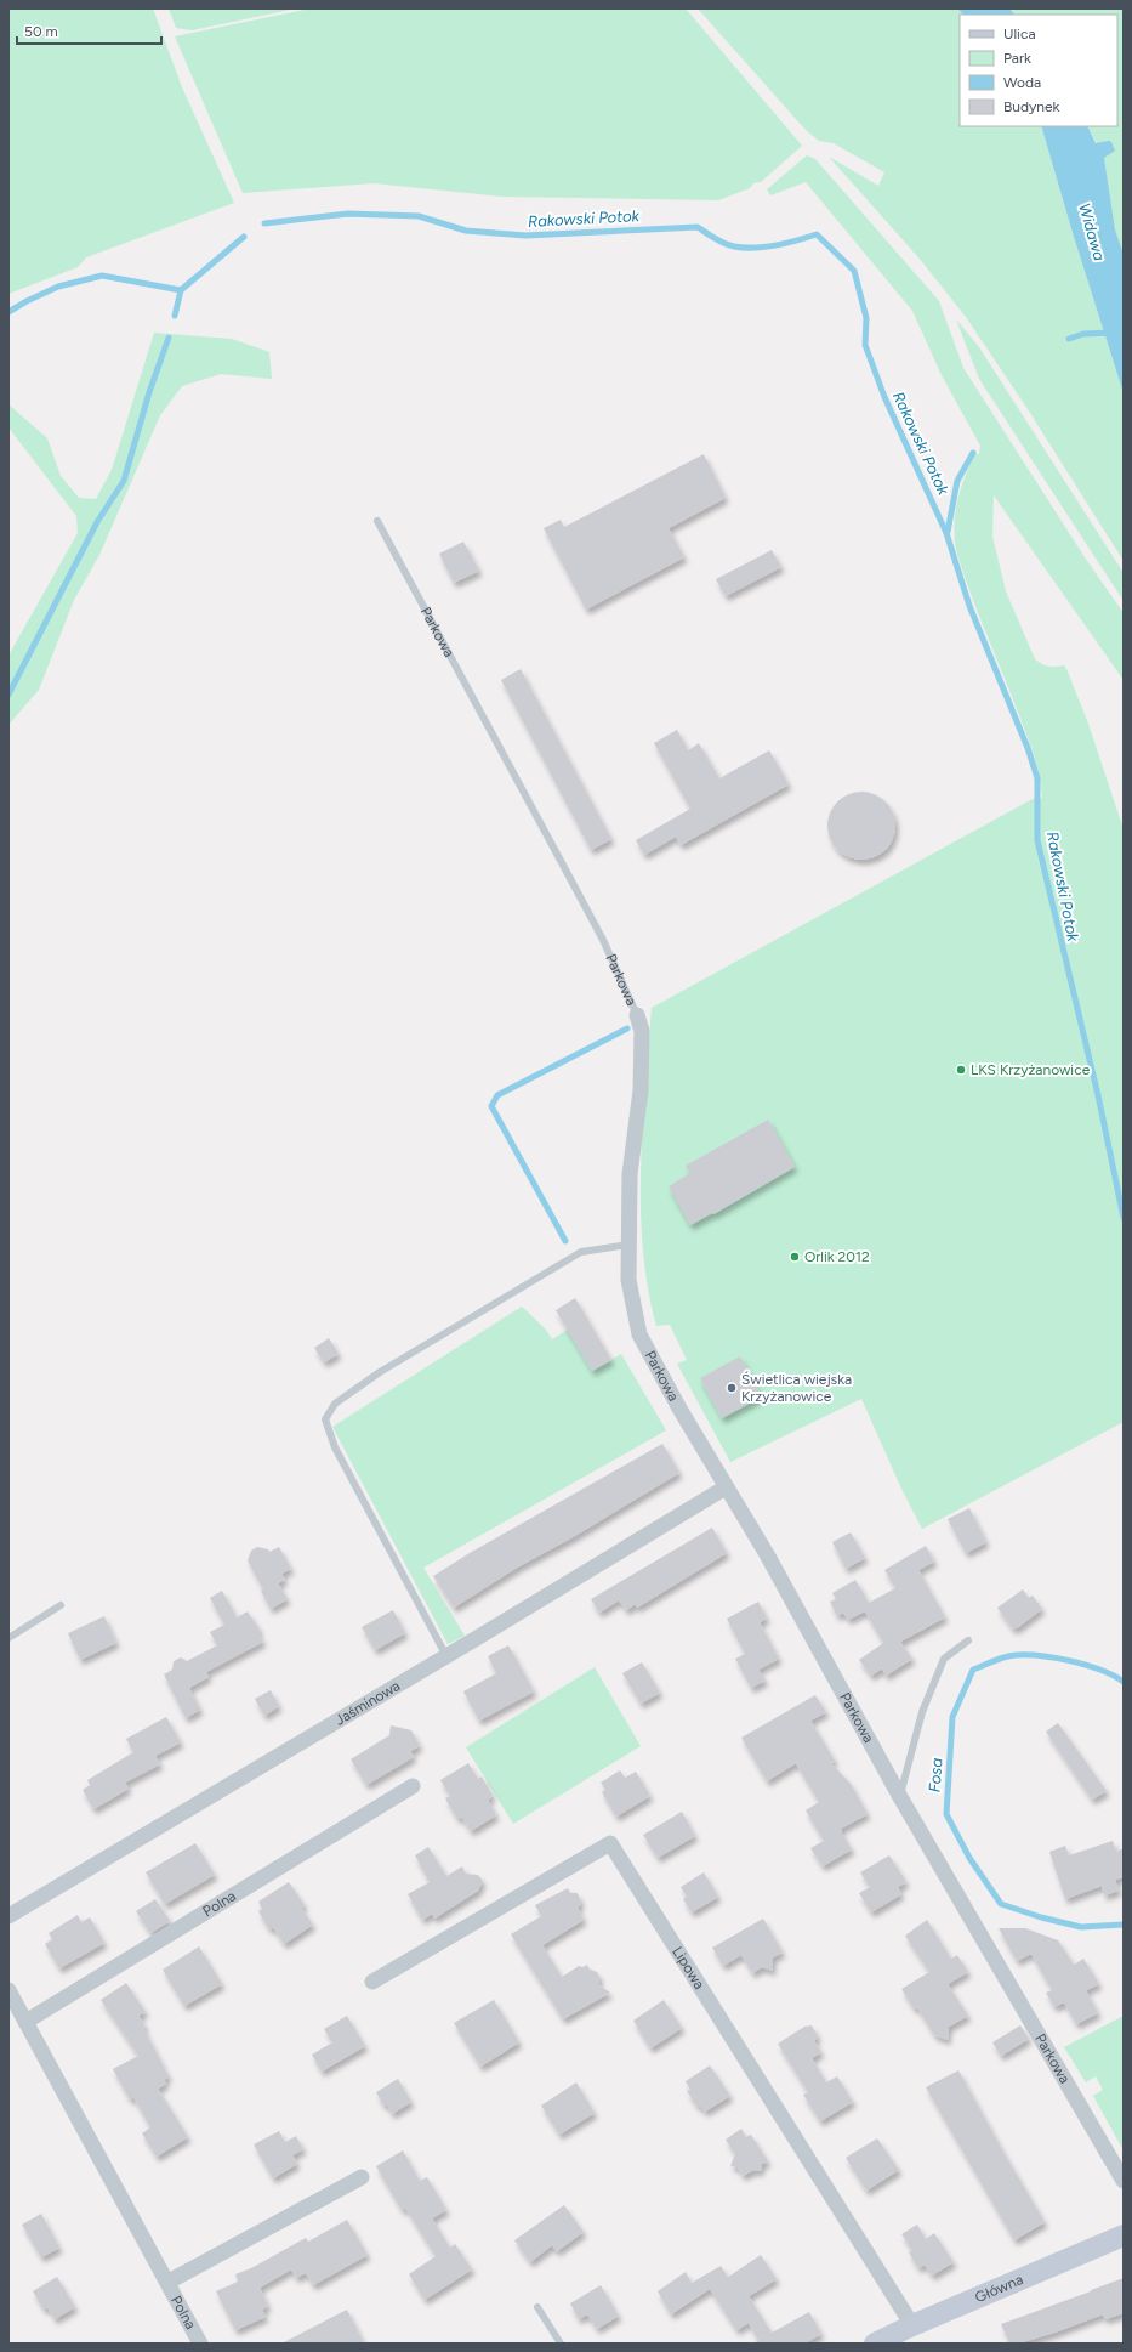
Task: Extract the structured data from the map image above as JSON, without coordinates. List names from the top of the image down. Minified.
{"streets":{"street":["Parkowa","Jaśminowa","Polna","Lipowa","Główna"]},"crossings":[["Parkowa","Jaśminowa"],["Lipowa","Główna"]],"water":["Rakowski Potok","Widawa","Fosa"],"places":["LKS Krzyżanowice","Orlik 2012","Świetlica wiejska Krzyżanowice"],"legend":["Ulica","Park","Woda","Budynek"],"scale_bar":"50 m"}
